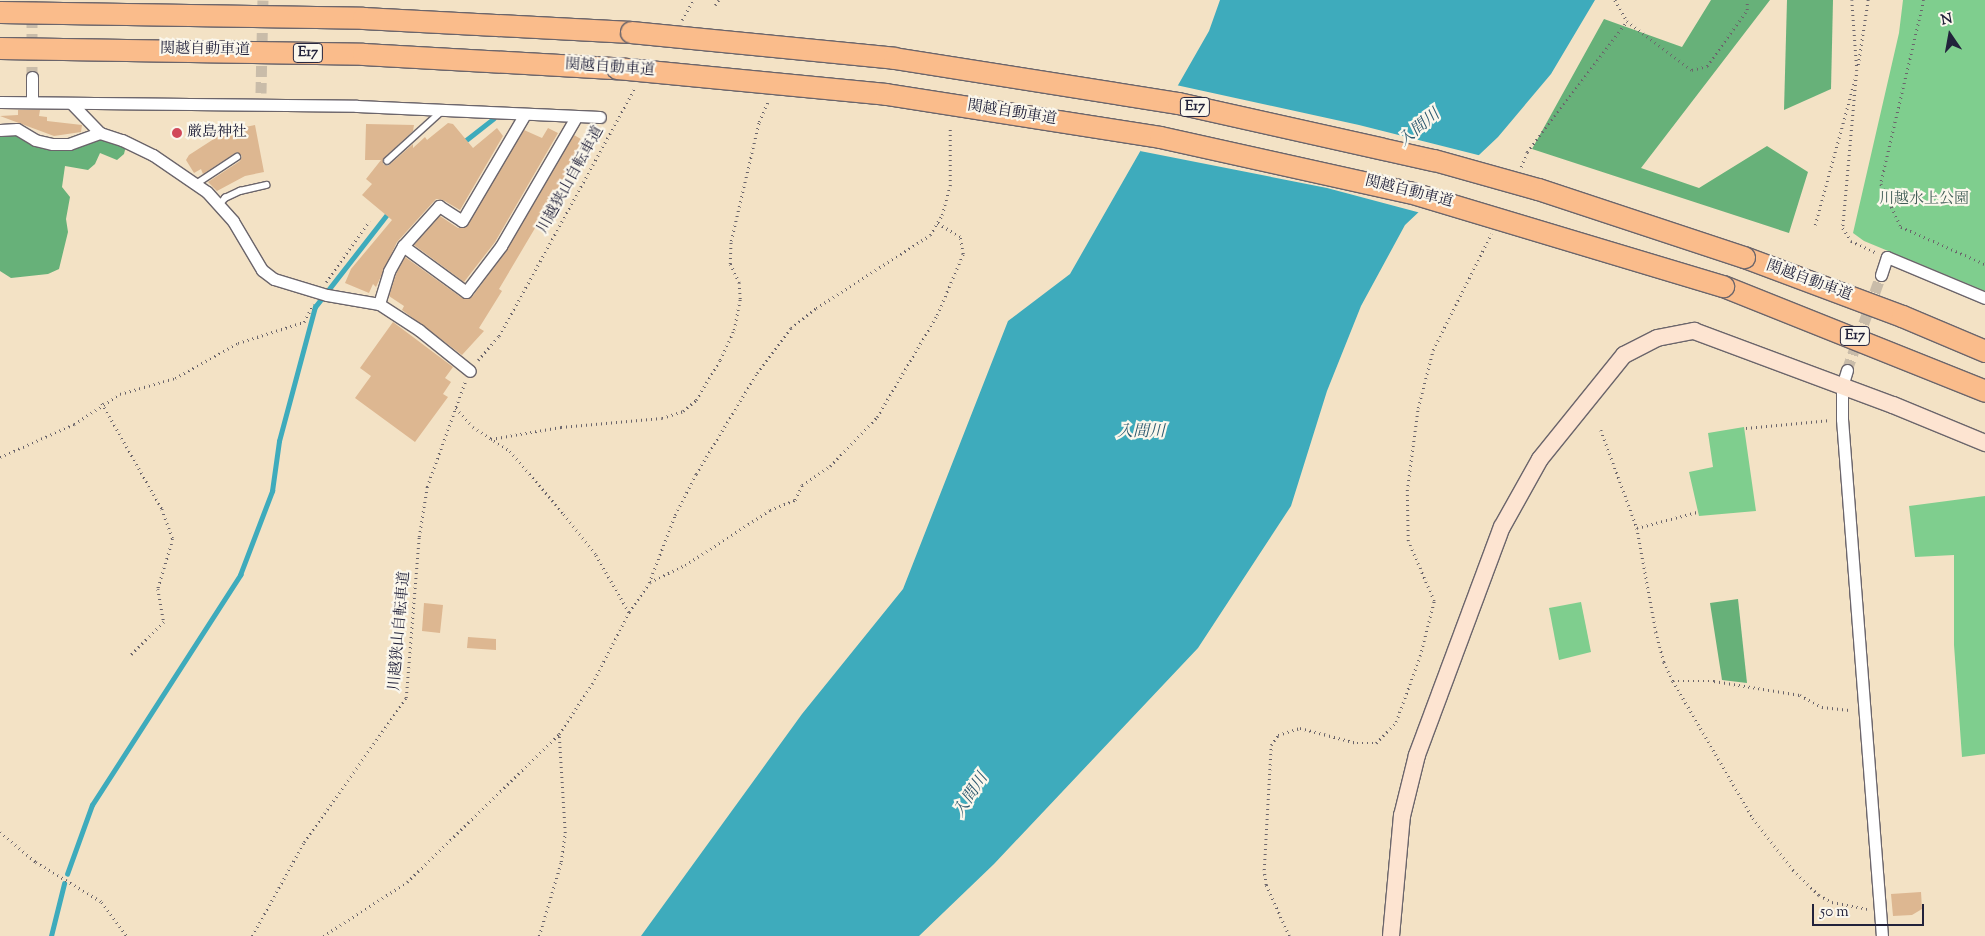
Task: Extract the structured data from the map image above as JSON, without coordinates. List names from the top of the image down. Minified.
{"streets":{"highway":["関越自動車道","E17"],"path":["川越狭山自転車道"]},"water":["入間川"],"parks":["川越水上公園"],"places":["厳島神社"],"scale_bar":"50 m","north":"top"}
